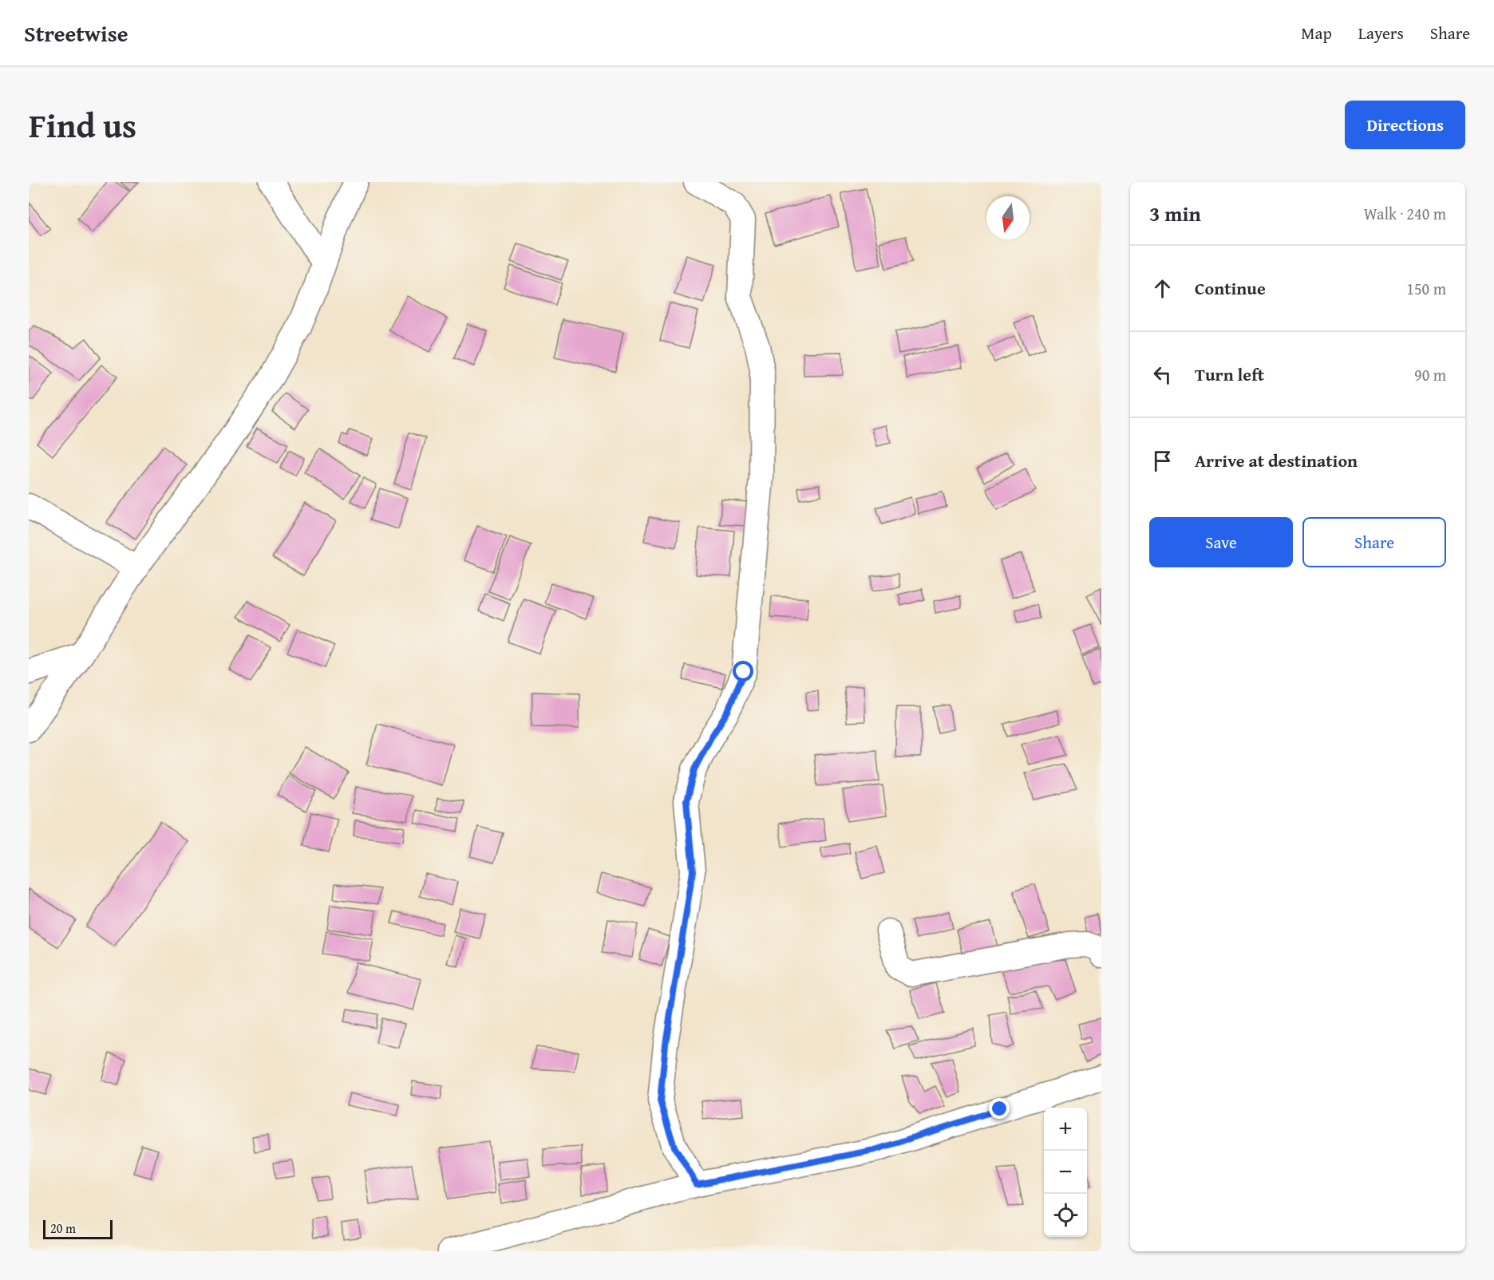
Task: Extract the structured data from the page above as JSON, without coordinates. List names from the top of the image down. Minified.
{"scale_bar":"20 m","north":"bottom","page":{"header":"Streetwise","nav":["Map","Layers","Share"],"title":"Find us","buttons":["Directions",["Save","Share"]],"heading":["3 min","Walk · 240 m"],"list":[["Continue","150 m"],["Turn left","90 m"],"Arrive at destination"],"map_buttons":["+","−"],"scale":"20 m"}}
